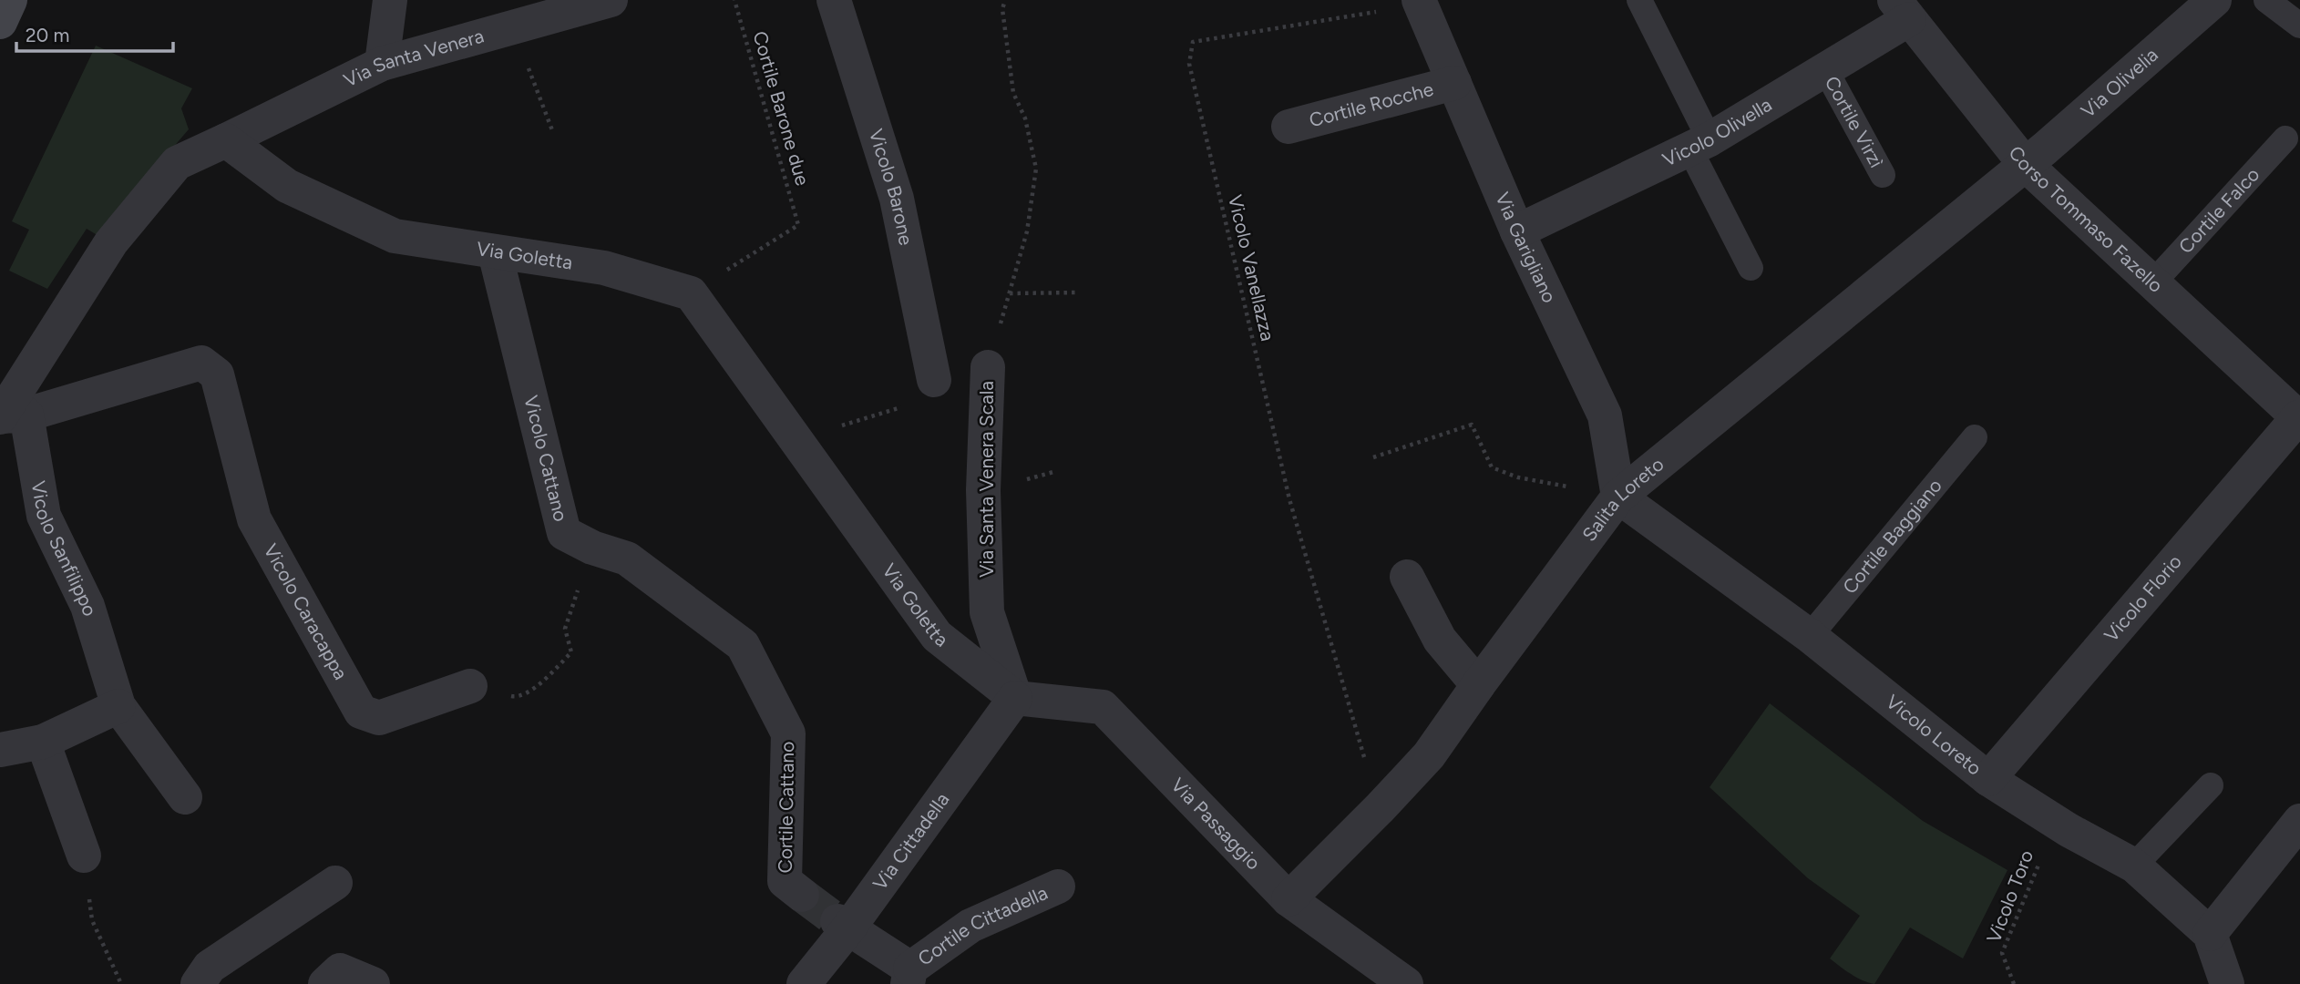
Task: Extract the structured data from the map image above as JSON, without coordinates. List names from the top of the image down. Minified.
{"streets":{"street":["Via Santa Venera","Via Olivelia","Cortile Rocche","Vicolo Olivella","Vicolo Barone","Corso Tommaso Fazello","Via Garigliano","Via Goletta","Vicolo Cattano","Via Santa Venera Scala","Salita Loreto","Vicolo Sanfilippo","Vicolo Florio","Vicolo Caracappa","Vicolo Loreto","Cortile Cattano","Via Passaggio","Via Cittadella","Cortile Cittadella"],"lane":["Cortile Virzì","Cortile Falco","Cortile Baggiano"],"path":["Cortile Barone due","Vicolo Vanellazza","Vicolo Toro"]},"crossings":[["Via Santa Venera","Via Goletta"],["Via Olivelia","Corso Tommaso Fazello"],["Via Olivelia","Salita Loreto"],["Cortile Rocche","Via Garigliano"],["Cortile Barone due","Via Goletta"],["Cortile Virzì","Vicolo Olivella"],["Vicolo Olivella","Corso Tommaso Fazello"],["Vicolo Olivella","Via Garigliano"],["Cortile Falco","Corso Tommaso Fazello"],["Corso Tommaso Fazello","Salita Loreto"],["Corso Tommaso Fazello","Vicolo Florio"],["Via Garigliano","Vicolo Vanellazza"],["Via Garigliano","Salita Loreto"],["Via Garigliano","Vicolo Loreto"],["Via Goletta","Vicolo Cattano"],["Via Goletta","Via Santa Venera Scala"],["Via Goletta","Via Passaggio"],["Via Goletta","Via Cittadella"],["Vicolo Cattano","Cortile Cattano"],["Via Santa Venera Scala","Via Passaggio"],["Via Santa Venera Scala","Via Cittadella"],["Salita Loreto","Vicolo Loreto"],["Salita Loreto","Via Passaggio"],["Cortile Baggiano","Vicolo Loreto"],["Vicolo Sanfilippo","Vicolo Caracappa"],["Vicolo Florio","Vicolo Loreto"],["Vicolo Loreto","Vicolo Toro"],["Via Passaggio","Via Cittadella"]],"scale_bar":"20 m"}
